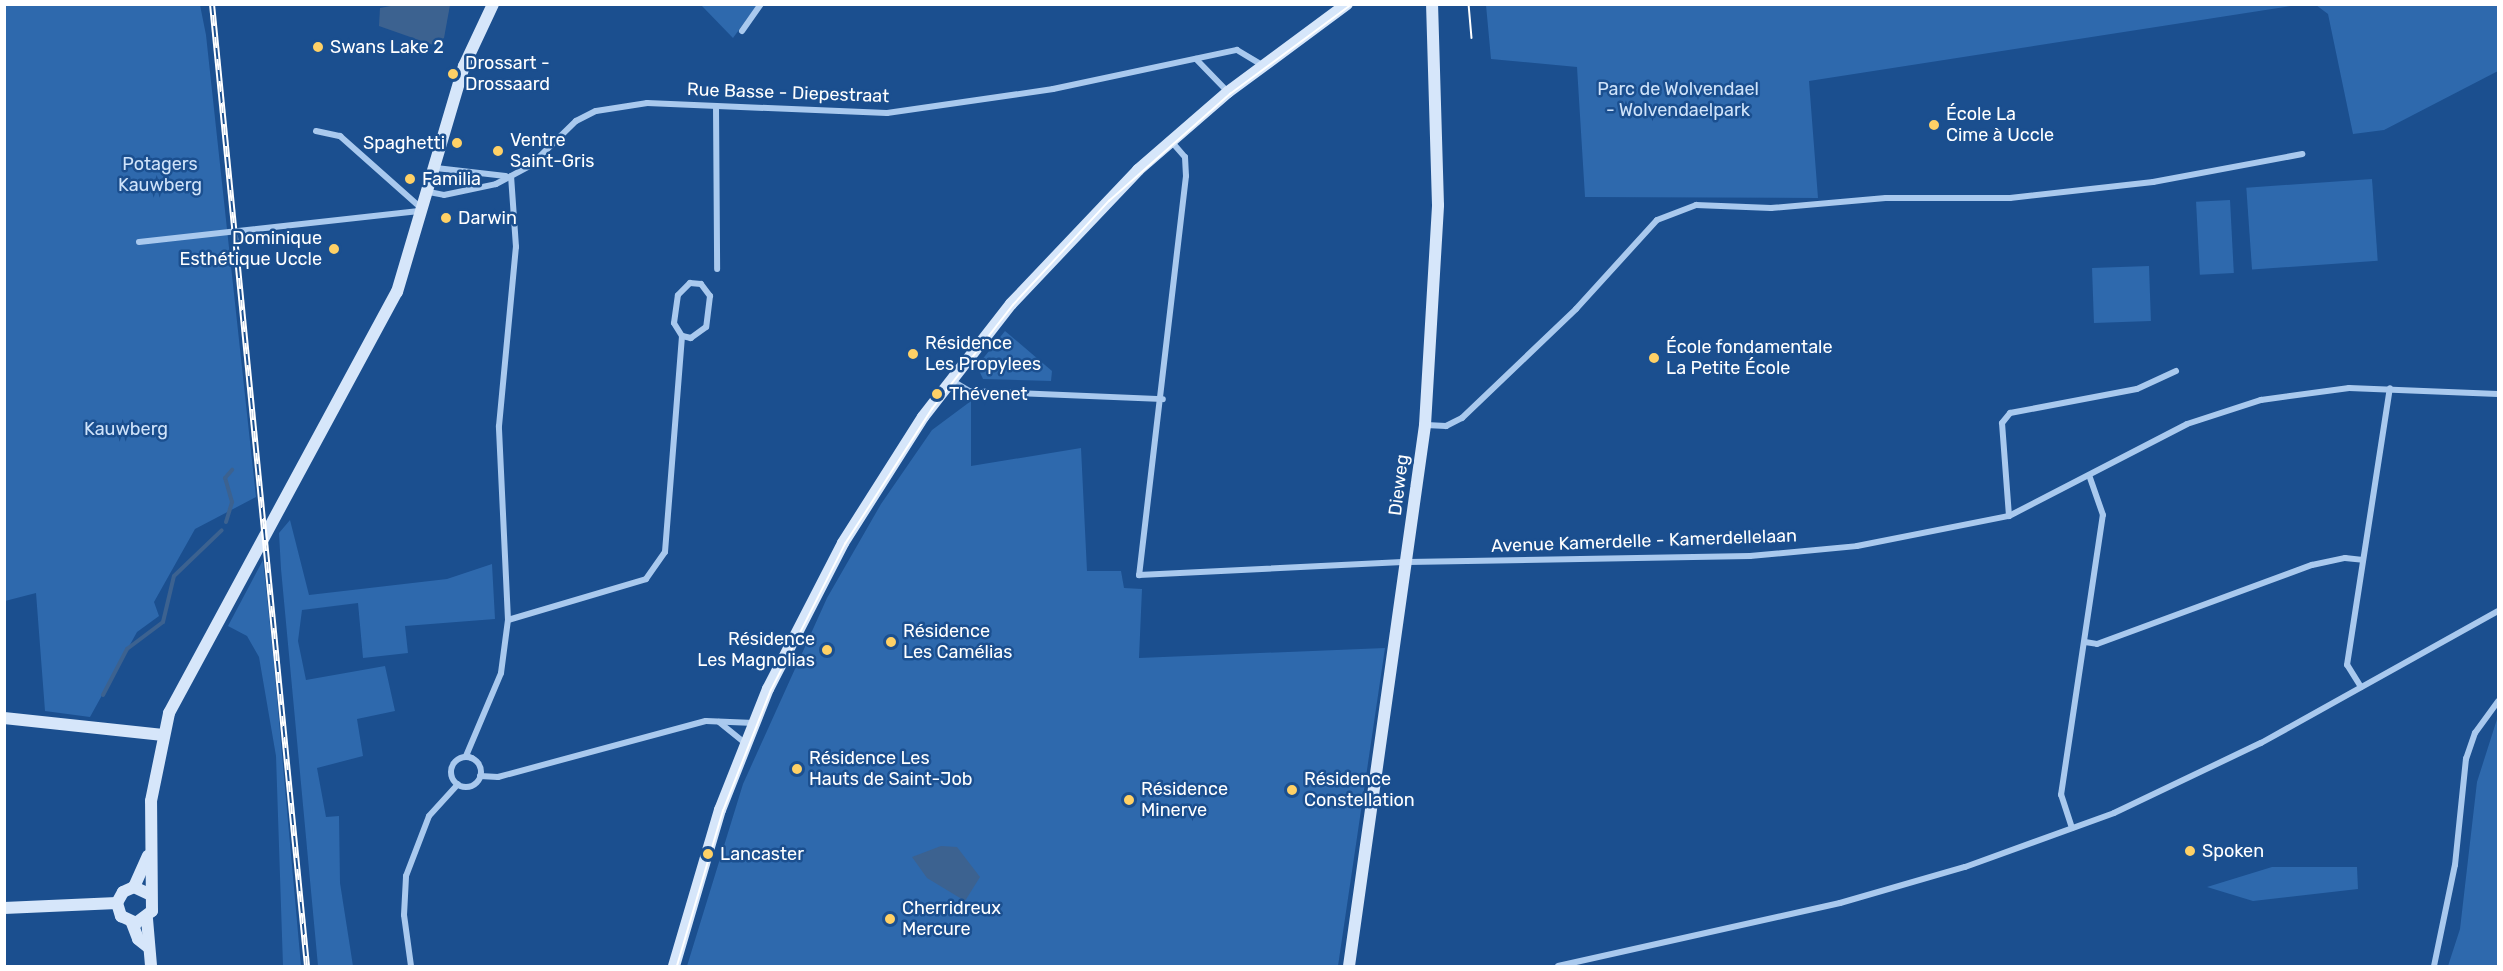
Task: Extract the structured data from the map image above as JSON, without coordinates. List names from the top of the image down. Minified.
{"streets":{"street":["Rue Basse - Diepestraat","Dieweg","Avenue Kamerdelle - Kamerdellelaan"]},"crossings":[["Dieweg","Avenue Kamerdelle - Kamerdellelaan"]],"parks":["Parc de Wolvendael - Wolvendaelpark","Potagers Kauwberg","Kauwberg"],"places":["Swans Lake 2","Drossart - Drossaard","École La Cime à Uccle","Spaghetti","Ventre Saint-Gris","Familia","Darwin","Dominique Esthétique Uccle","Résidence Les Propylees","École fondamentale La Petite École","Thévenet","Résidence Les Camélias","Résidence Les Magnolias","Résidence Les Hauts de Saint-Job","Résidence Constellation","Résidence Minerve","Spoken","Lancaster","Cherridreux Mercure"]}
